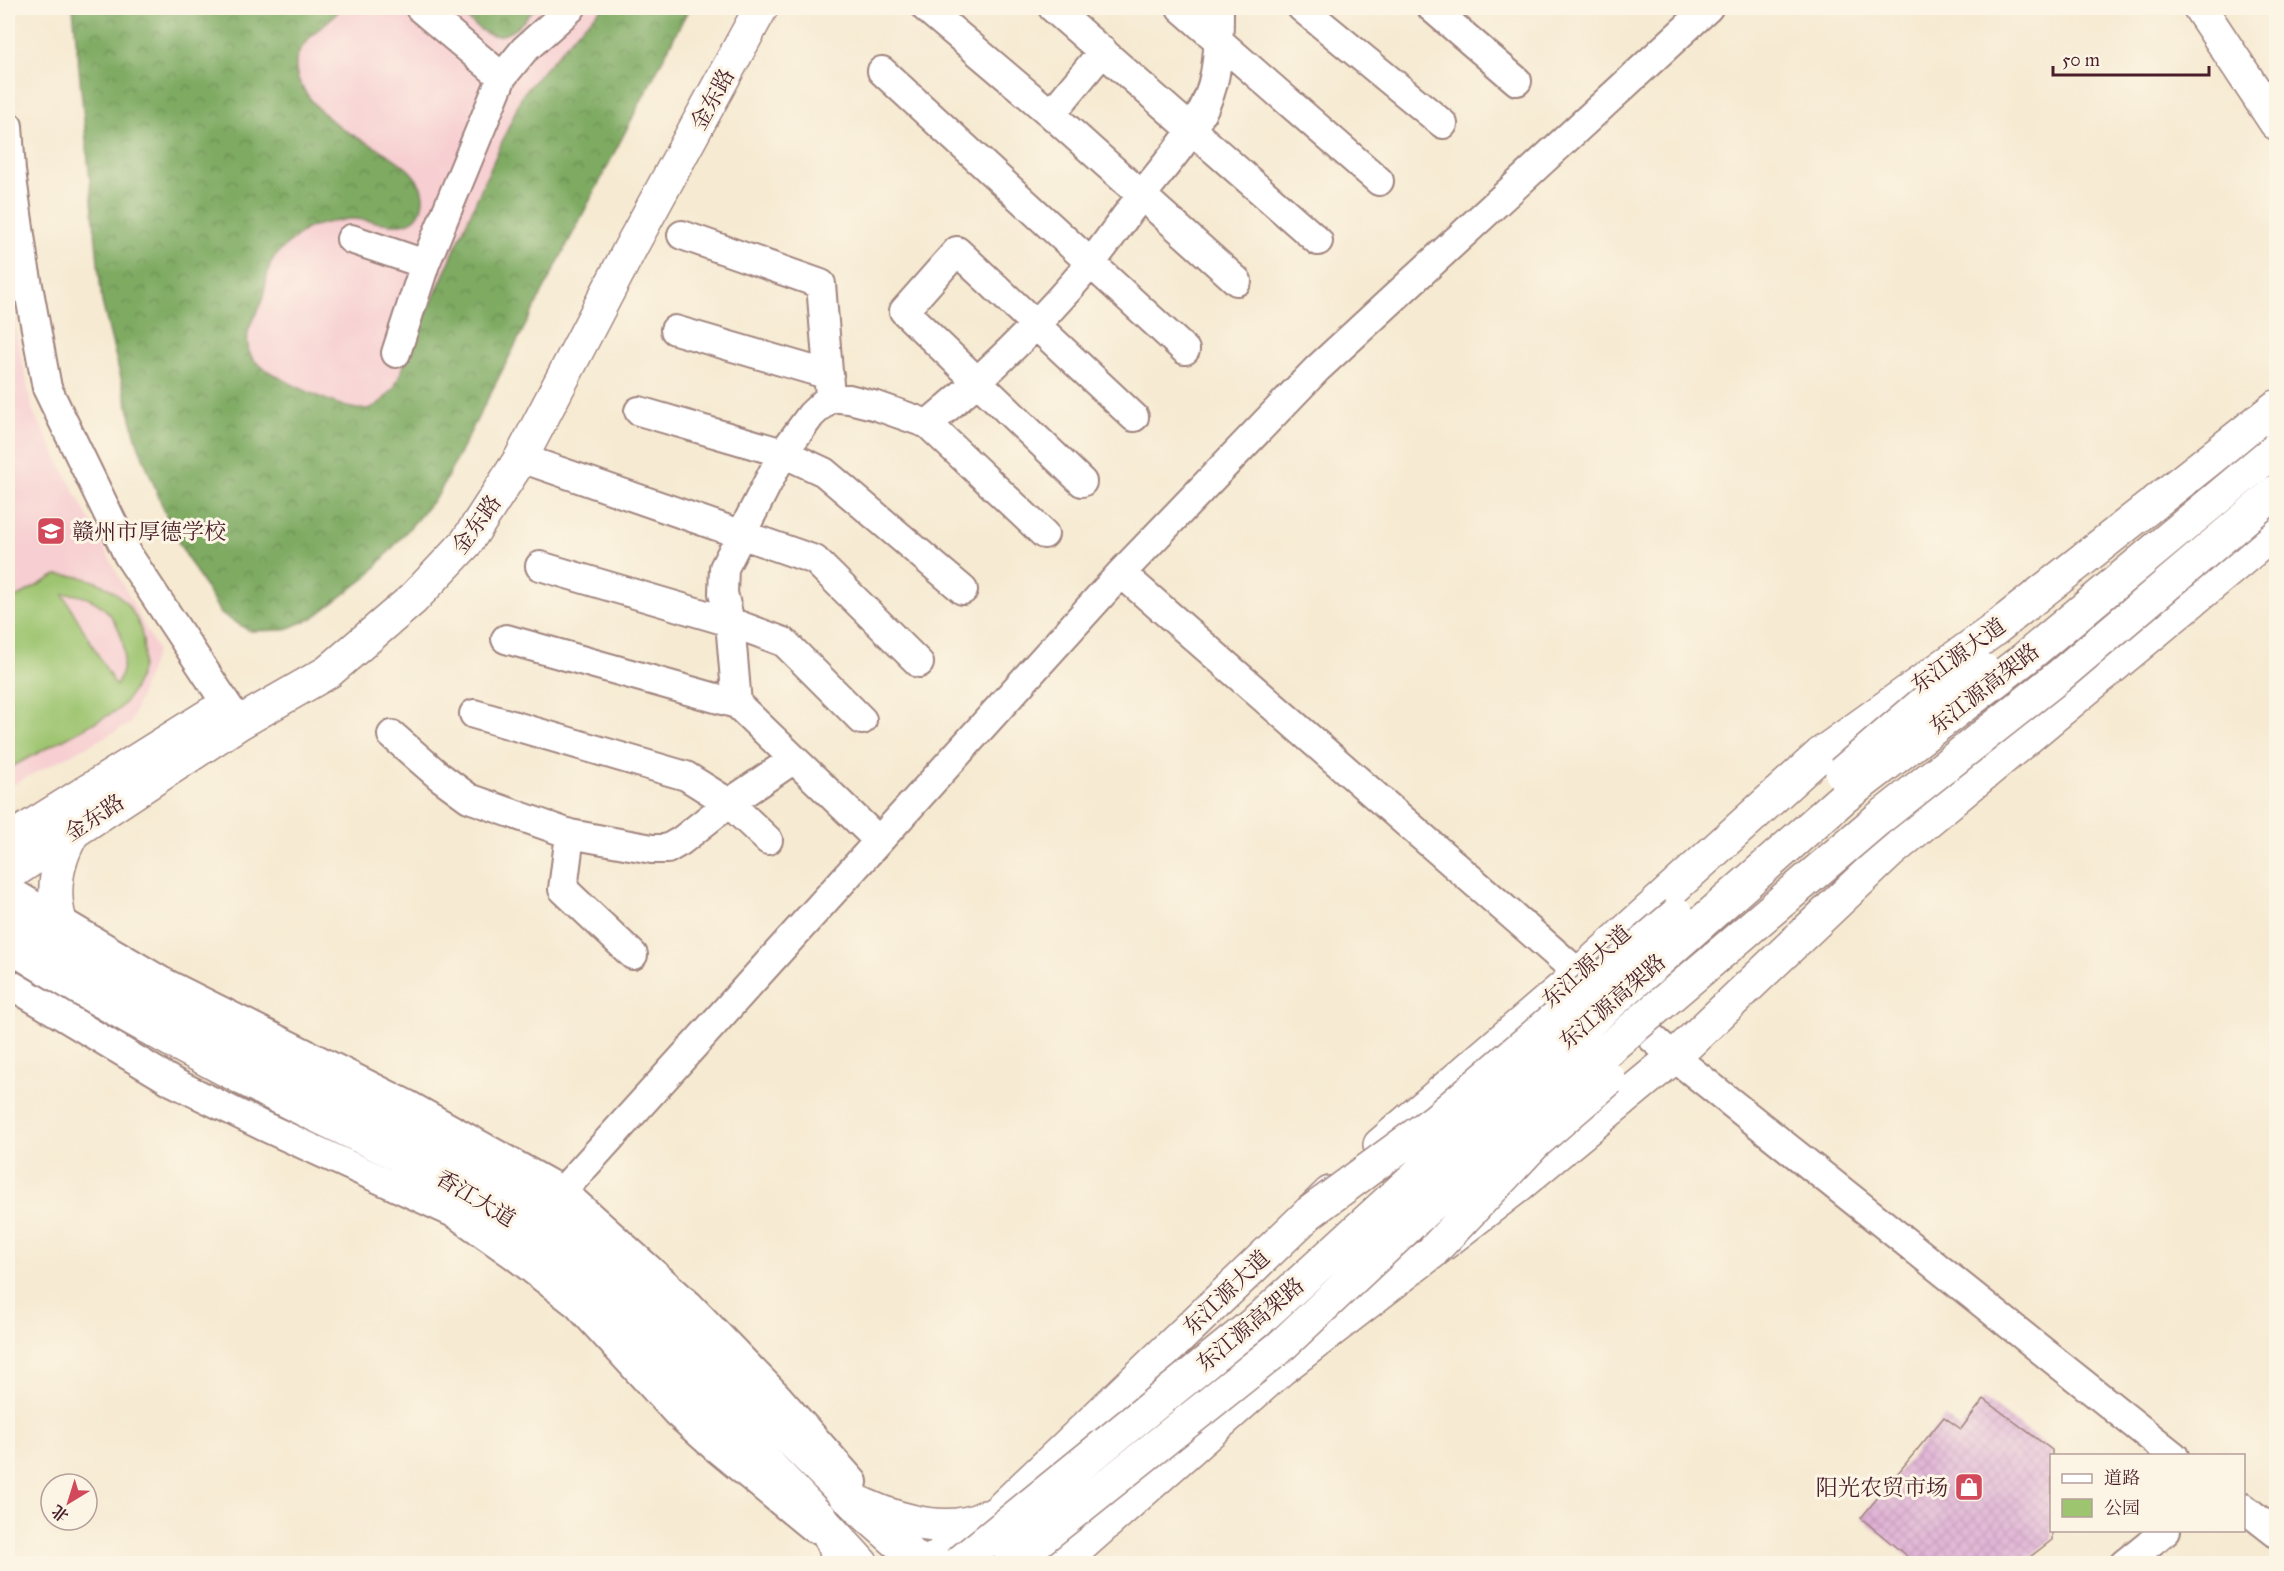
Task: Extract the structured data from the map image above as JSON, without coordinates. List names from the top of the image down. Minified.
{"streets":{"main road":["金东路","东江源大道","东江源高架路","香江大道"]},"places":{"school or university":["赣州市厚德学校"],"shop":["阳光农贸市场"]},"legend":["道路","公园"],"scale_bar":"50 m","north":"bottom left"}
